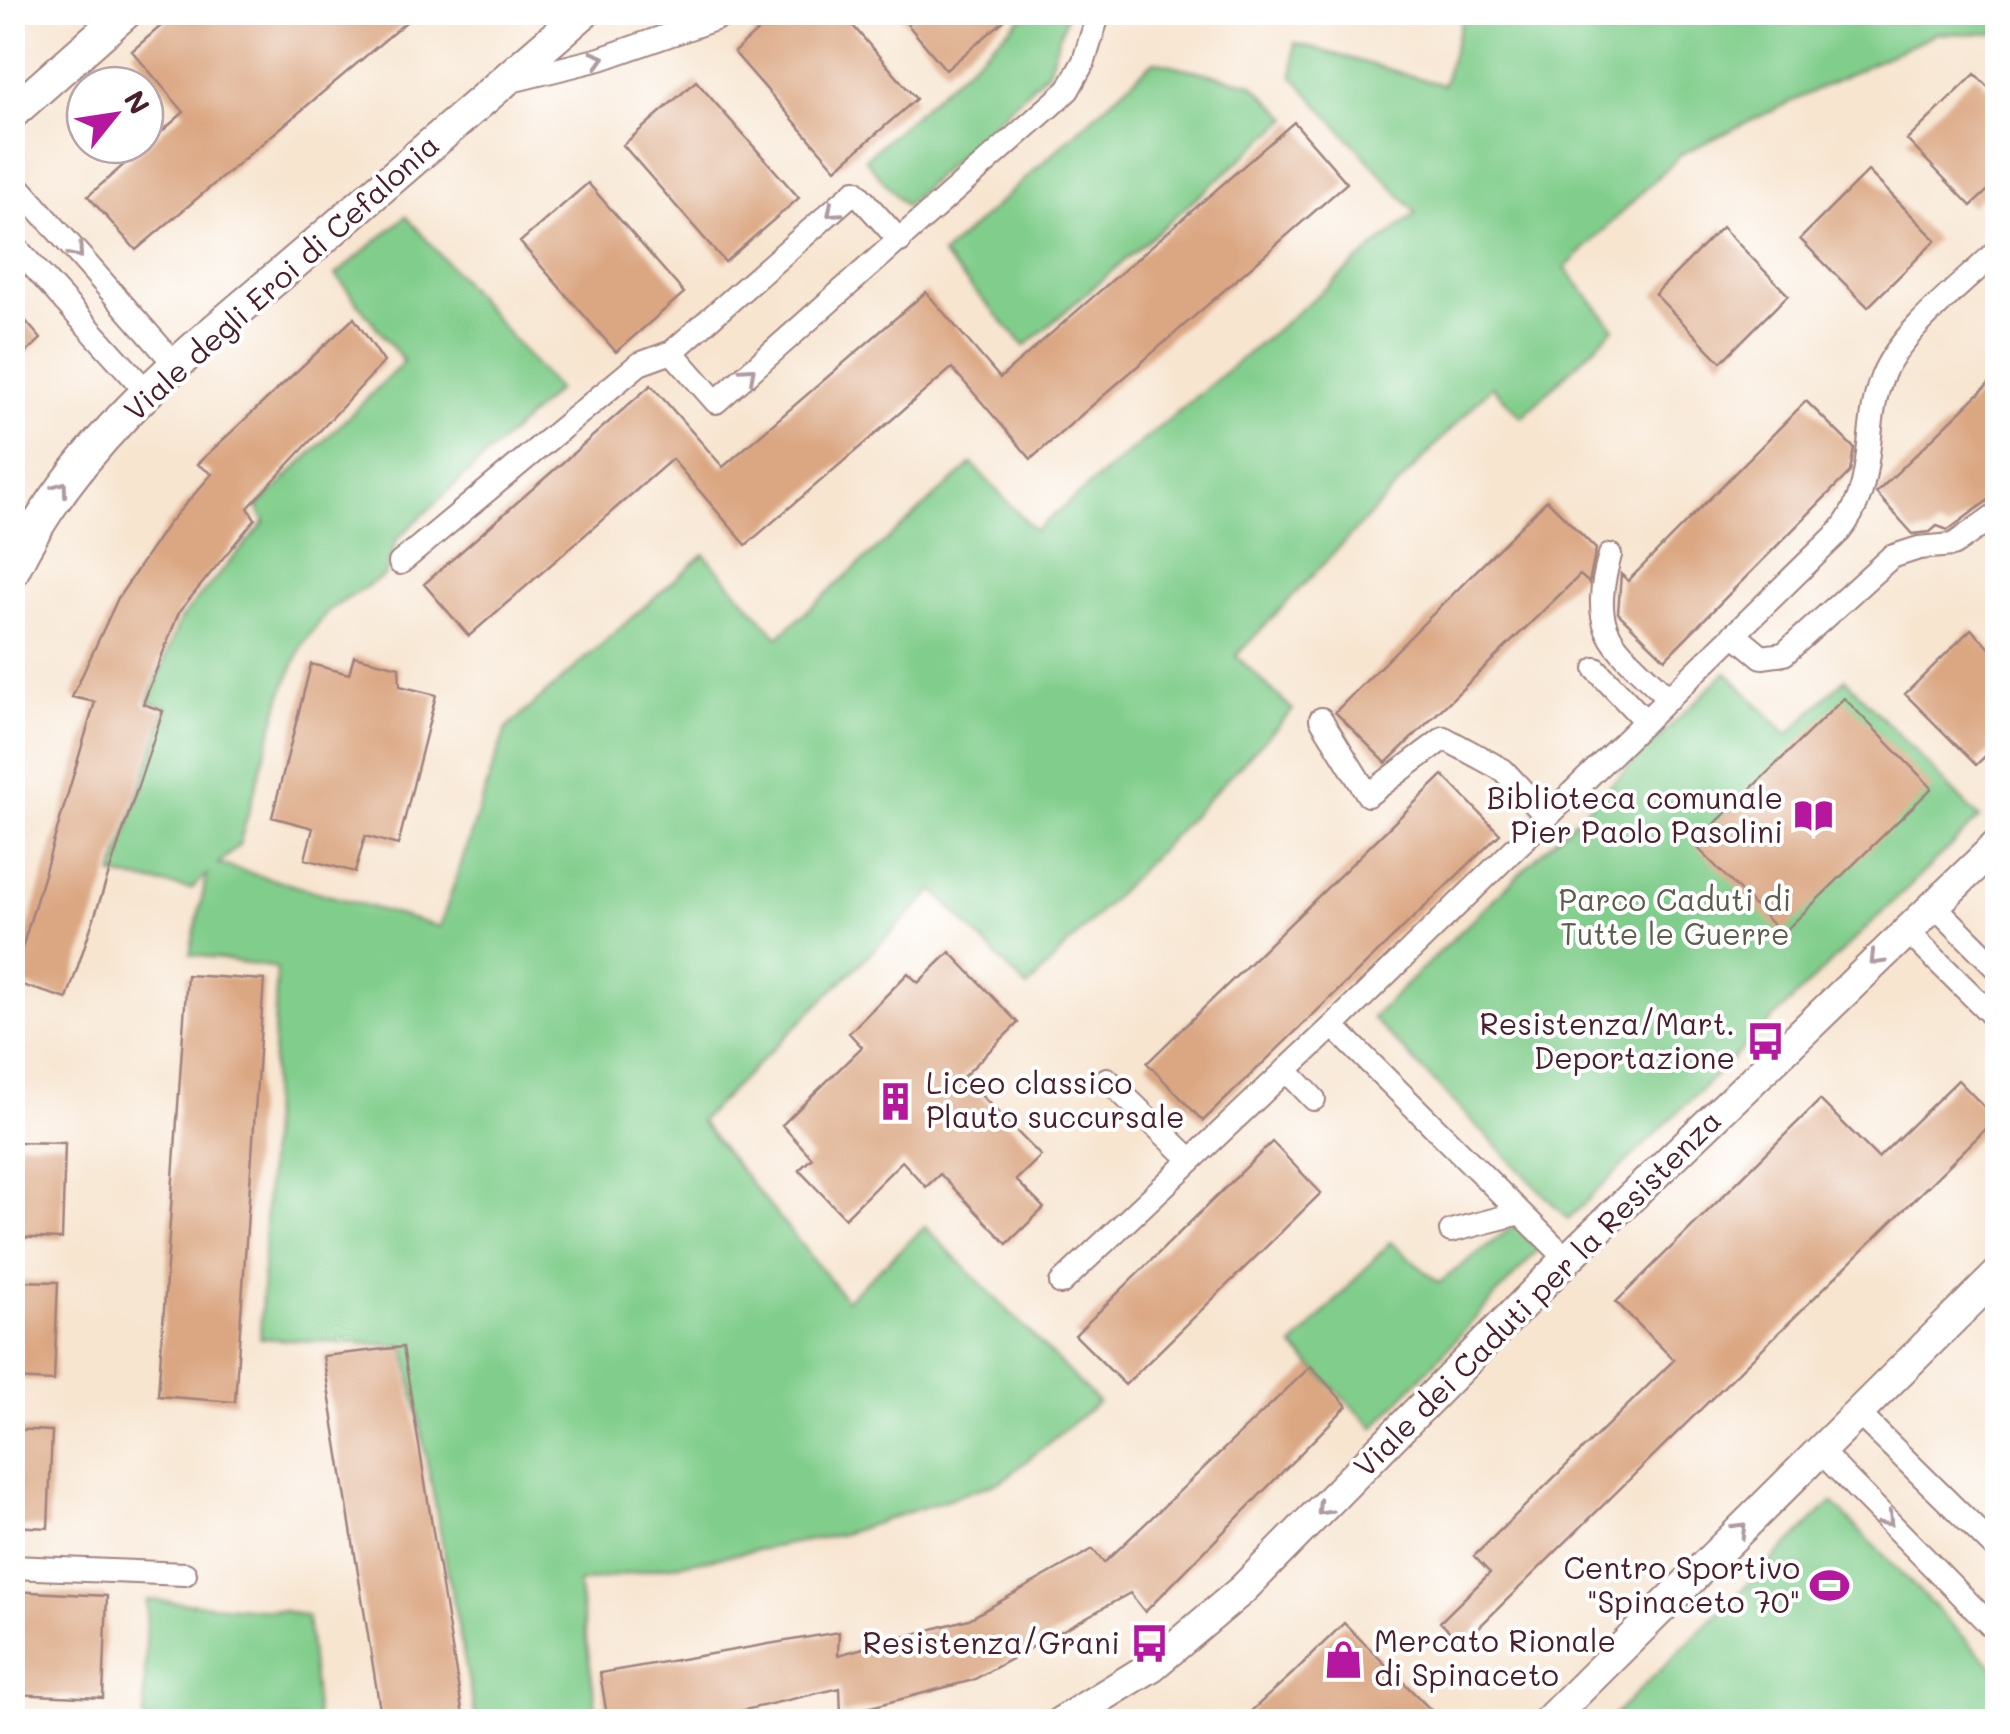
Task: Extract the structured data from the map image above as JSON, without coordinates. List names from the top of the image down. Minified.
{"streets":{"main road":["Viale degli Eroi di Cefalonia"],"street":["Viale dei Caduti per la Resistenza"]},"one_way":["Viale dei Caduti per la Resistenza"],"parks":["Parco Caduti di Tutte le Guerre"],"places":{"library":["Biblioteca comunale Pier Paolo Pasolini"],"bus stop":["Resistenza/Mart. Deportazione","Resistenza/Grani"],"building":["Liceo classico Plauto succursale"],"sports":["Centro Sportivo \"Spinaceto 70\""],"shop":["Mercato Rionale di Spinaceto"]},"north":"top right"}
